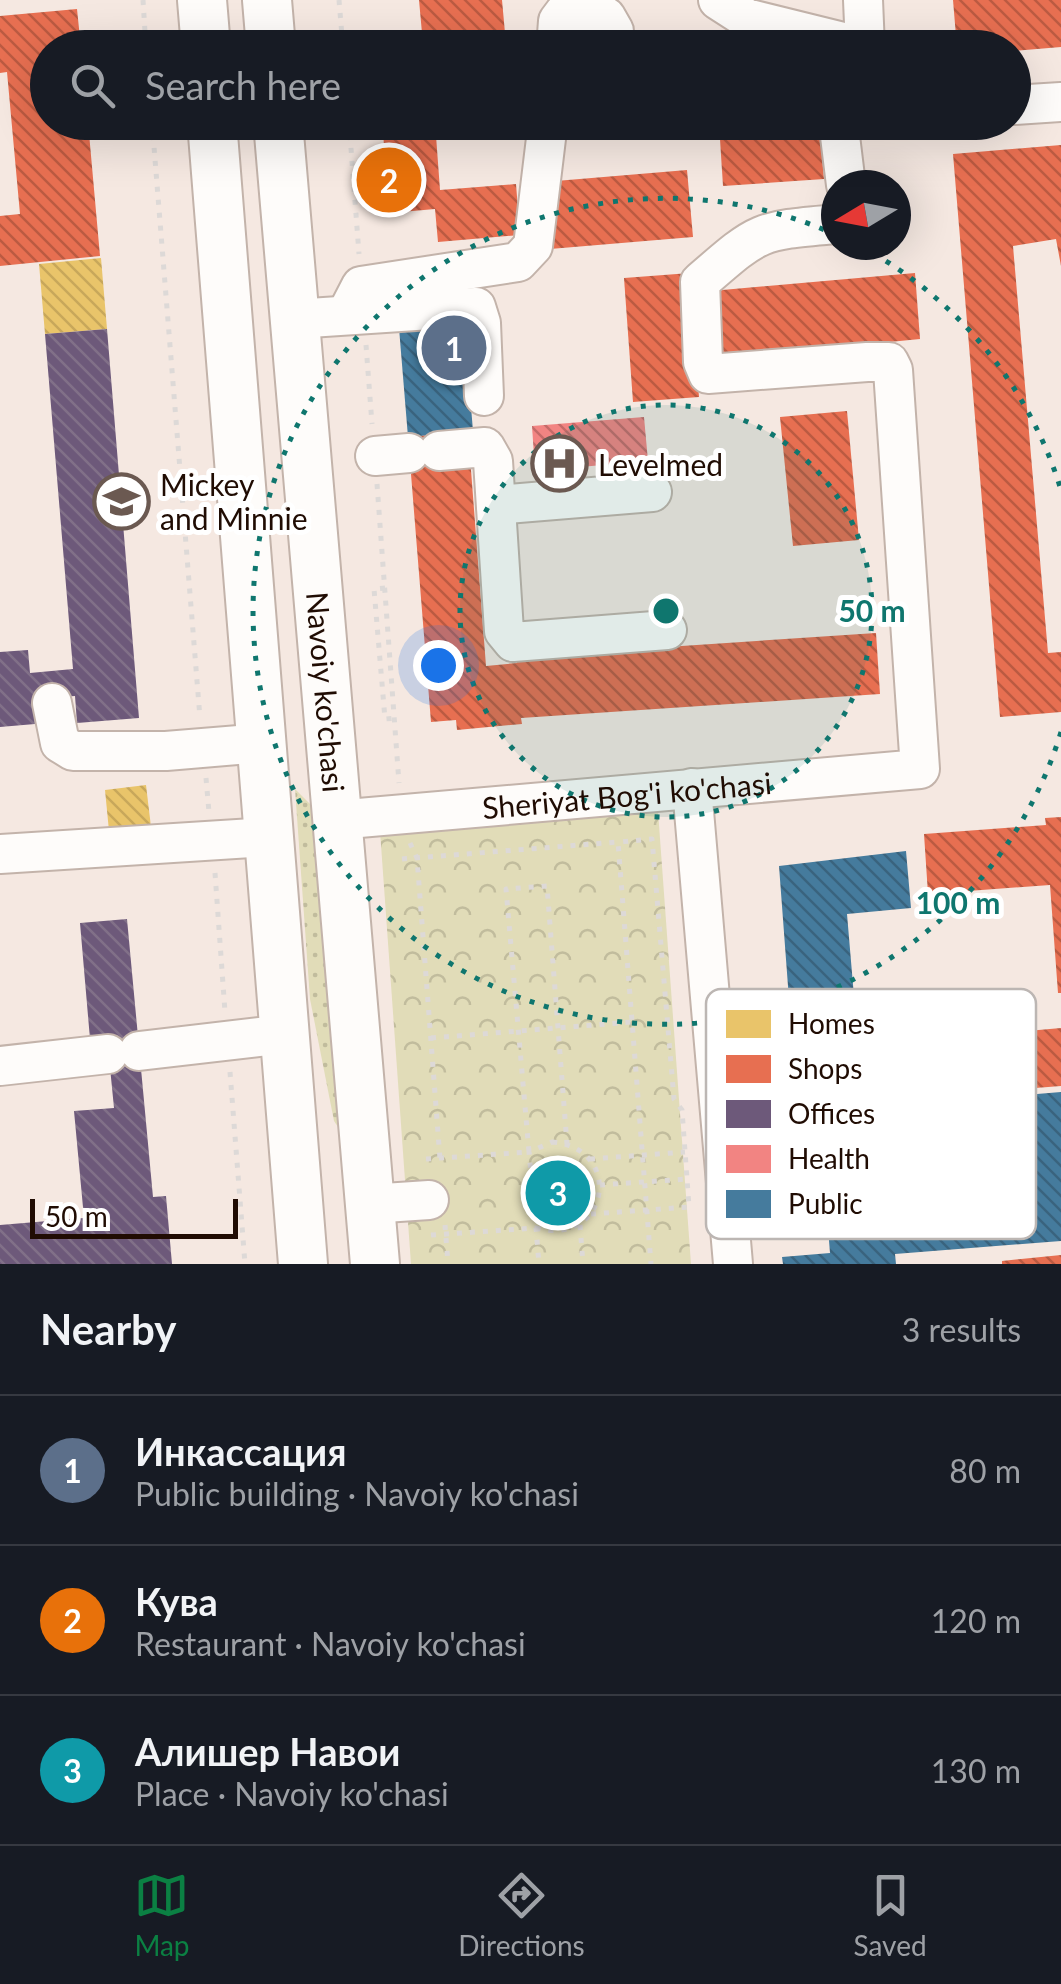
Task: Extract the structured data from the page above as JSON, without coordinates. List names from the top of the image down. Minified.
{"streets":{"main road":["Navoiy ko'chasi"],"street":["Sheriyat Bog'i ko'chasi"]},"crossings":[["Navoiy ko'chasi","Sheriyat Bog'i ko'chasi"]],"places":{"hospital":["Levelmed"],"school or university":["Mickey and Minnie"]},"legend":["Homes","Shops","Offices","Health","Public"],"scale_bar":"50 m","north":"left","page":{"search":"Search here","pins":["2","1","3"],"scale":"50 m","heading":["Nearby","3 results"],"list":[{"mark":"1","name":"Инкасcация","note":"Public building · Navoiy ko'chasi","value":"80 m"},{"mark":"2","name":"Кува","note":"Restaurant · Navoiy ko'chasi","value":"120 m"},{"mark":"3","name":"Алишер Навои","note":"Place · Navoiy ko'chasi","value":"130 m"}],"nav":["Map","Directions","Saved"]},"rings":["50 m","100 m"]}
